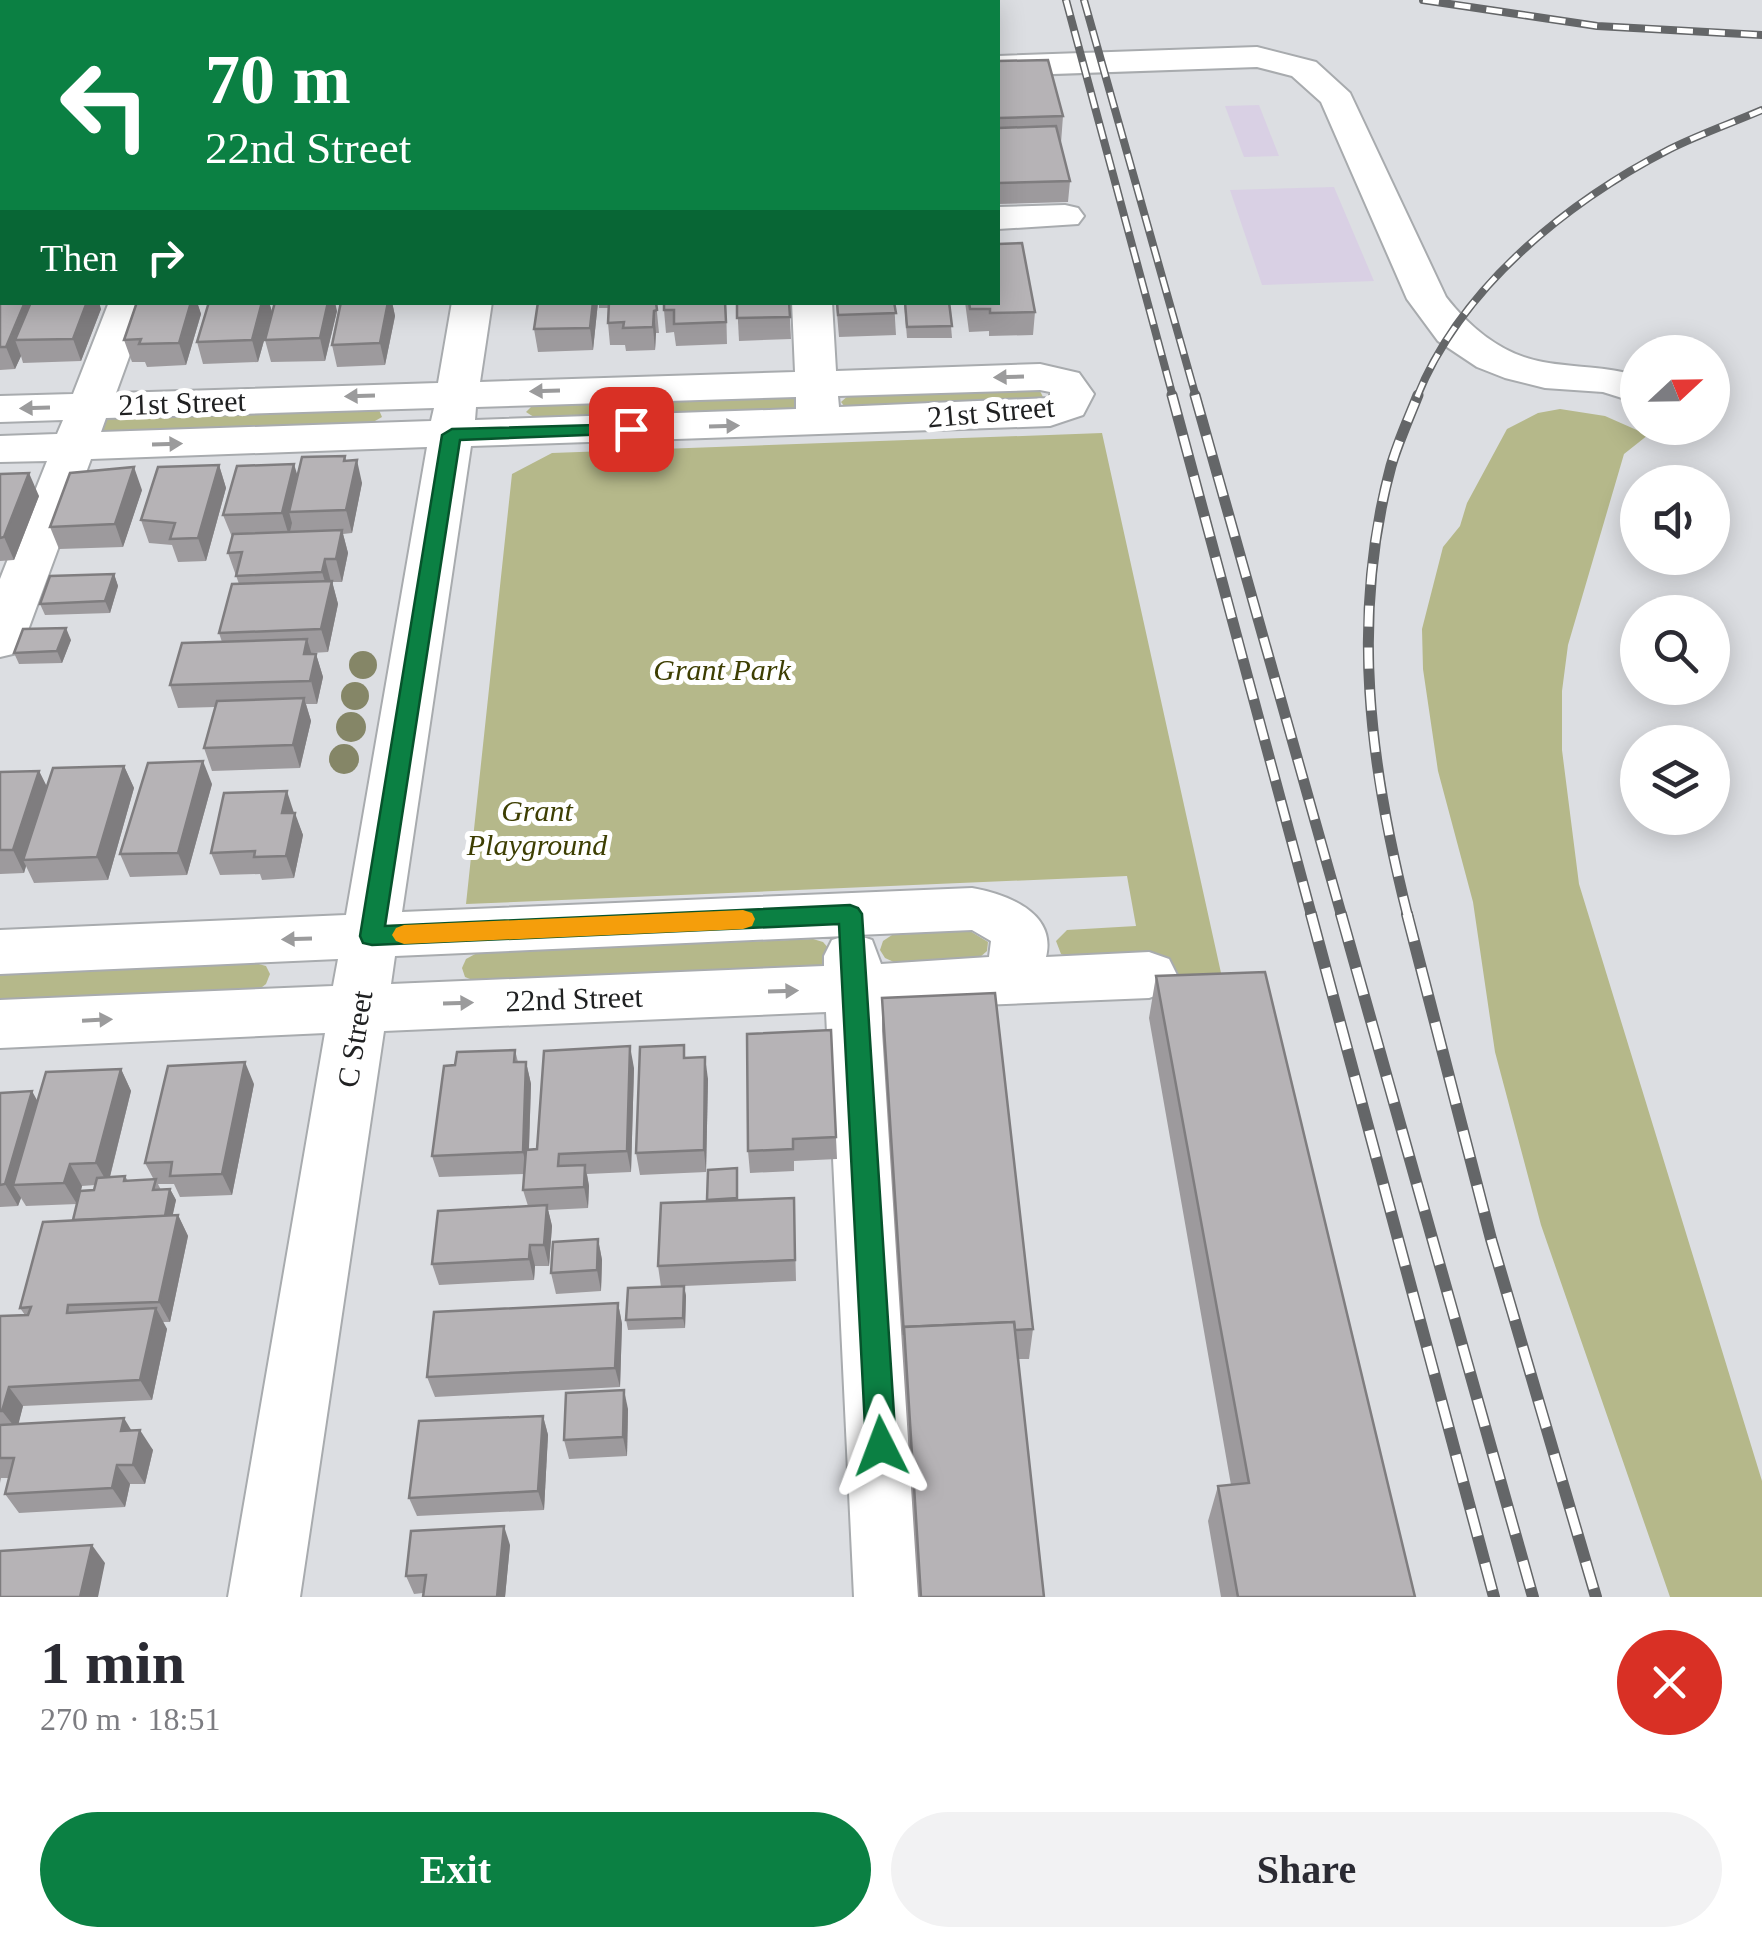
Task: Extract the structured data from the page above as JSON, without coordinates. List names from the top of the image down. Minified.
{"streets":{"street":["21st Street","22nd Street","C Street"]},"crossings":[["21st Street","C Street"],["22nd Street","C Street"]],"parks":["Grant Park","Grant Playground"],"north":"right","page":{"turn":["70 m","22nd Street"],"then":"Then","heading":["1 min","270 m · 18:51"],"buttons":["Exit","Share"]}}
